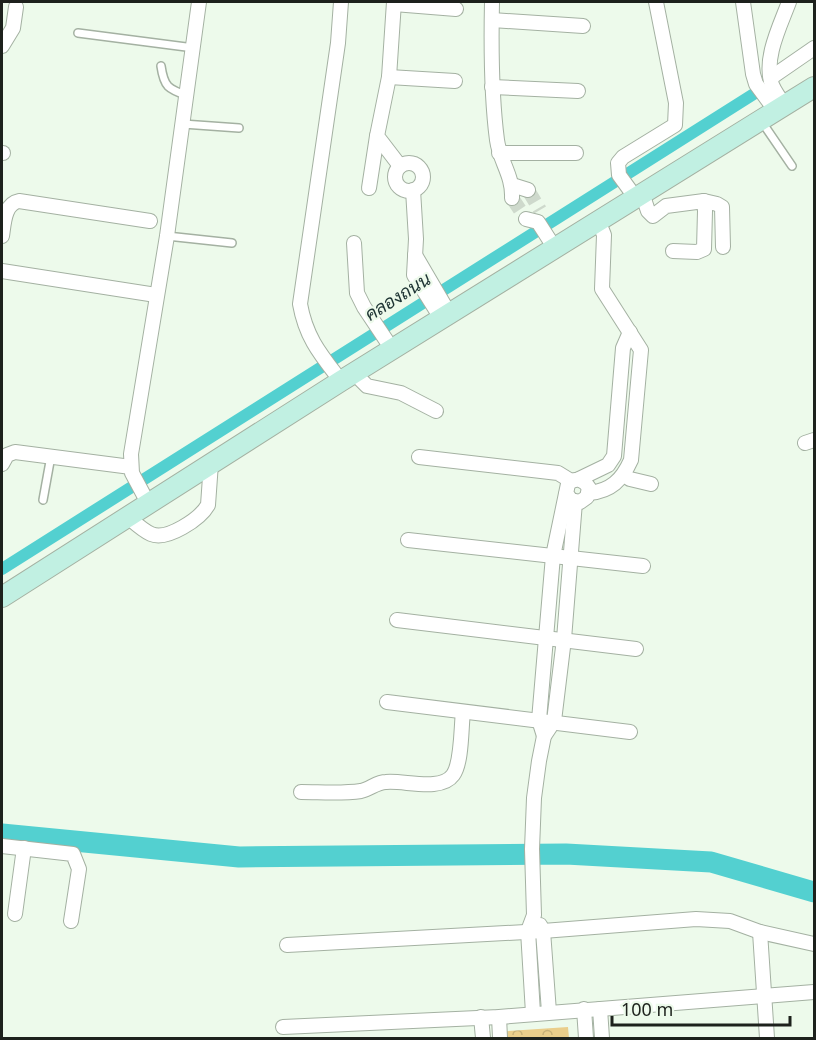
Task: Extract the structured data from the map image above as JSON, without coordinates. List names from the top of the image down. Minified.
{"water":["คลองถนน"],"scale_bar":"100 m"}
